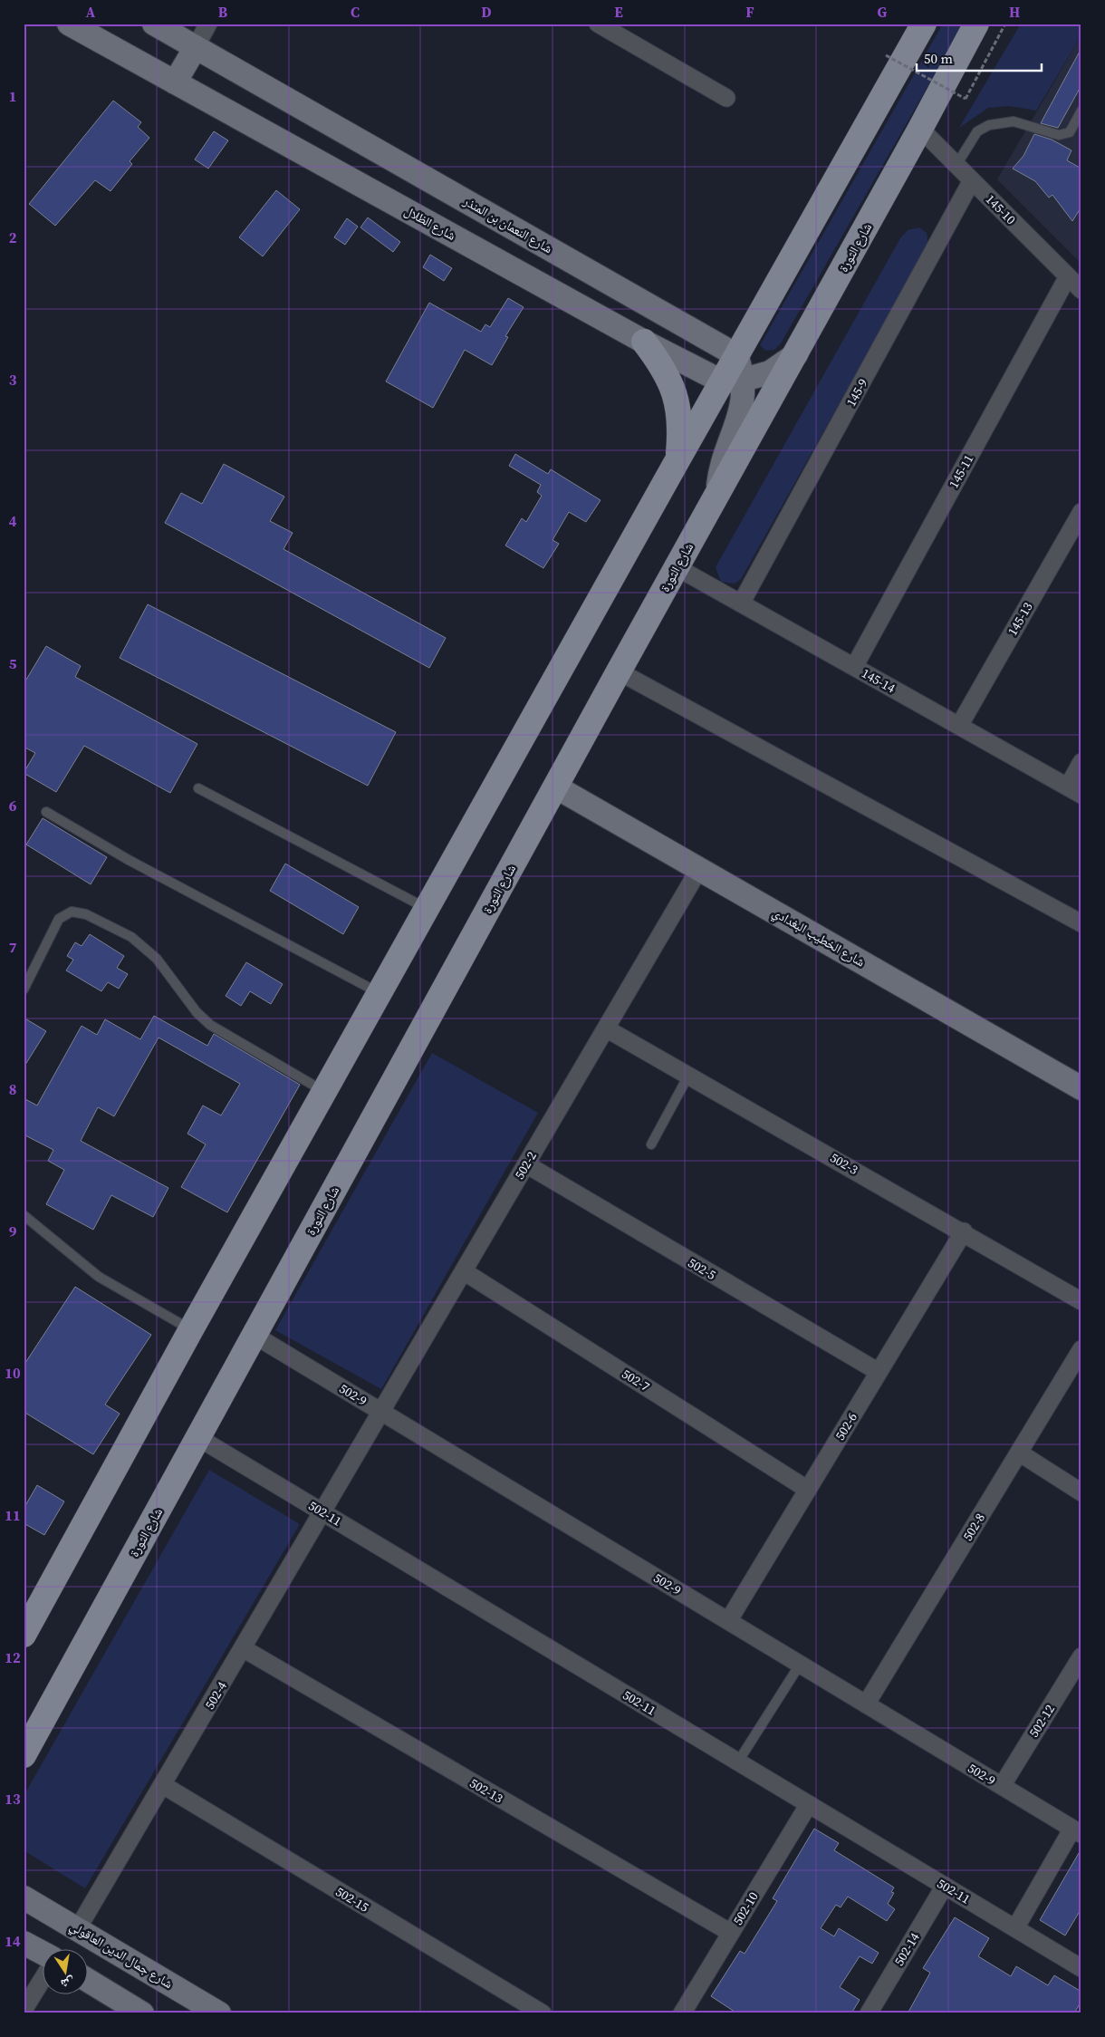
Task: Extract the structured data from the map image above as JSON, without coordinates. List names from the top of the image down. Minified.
{"streets":{"main road":["شارع الثورة"],"street":["145-10","شارع الظلال","شارع النعمان بن المنذر","145-9","145-11","145-13","145-14","شارع الخطيب البغدادي","502-3","502-2","502-5","502-7","502-9","502-6","502-11","502-8","502-4","502-12","502-13","502-15","502-10","502-14","شارع جمال الدين العاقولي"]},"crossings":[["145-10","شارع الثورة"],["145-10","145-9"],["145-10","145-11"],["شارع الثورة","145-14"],["شارع الثورة","شارع الخطيب البغدادي"],["شارع الثورة","502-9"],["شارع الثورة","502-11"],["145-9","145-14"],["145-11","145-14"],["145-13","145-14"],["شارع الخطيب البغدادي","502-2"],["502-3","502-2"],["502-3","502-6"],["502-2","502-5"],["502-2","502-7"],["502-2","502-9"],["502-2","502-4"],["502-5","502-6"],["502-7","502-6"],["502-9","502-6"],["502-9","502-8"],["502-9","502-12"],["502-11","502-4"],["502-11","502-10"],["502-11","502-14"],["502-4","502-13"],["502-4","502-15"],["502-4","شارع جمال الدين العاقولي"],["502-13","502-10"]],"scale_bar":"50 m","north":"bottom","grid":{"columns":["A","B","C","D","E","F","G","H"],"rows":["1","2","3","4","5","6","7","8","9","10","11","12","13","14"]}}
